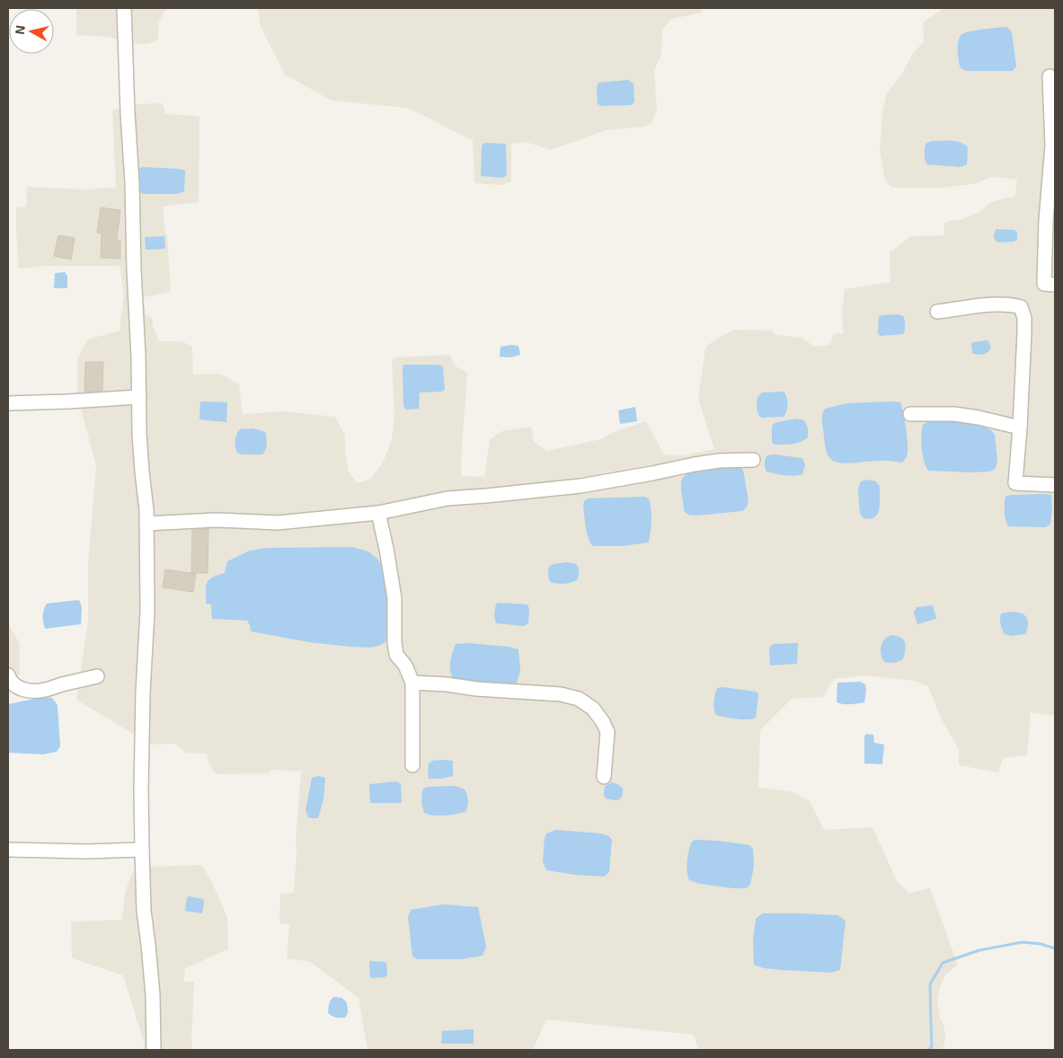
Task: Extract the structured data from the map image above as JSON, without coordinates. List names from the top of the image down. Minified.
{"north":"left"}
